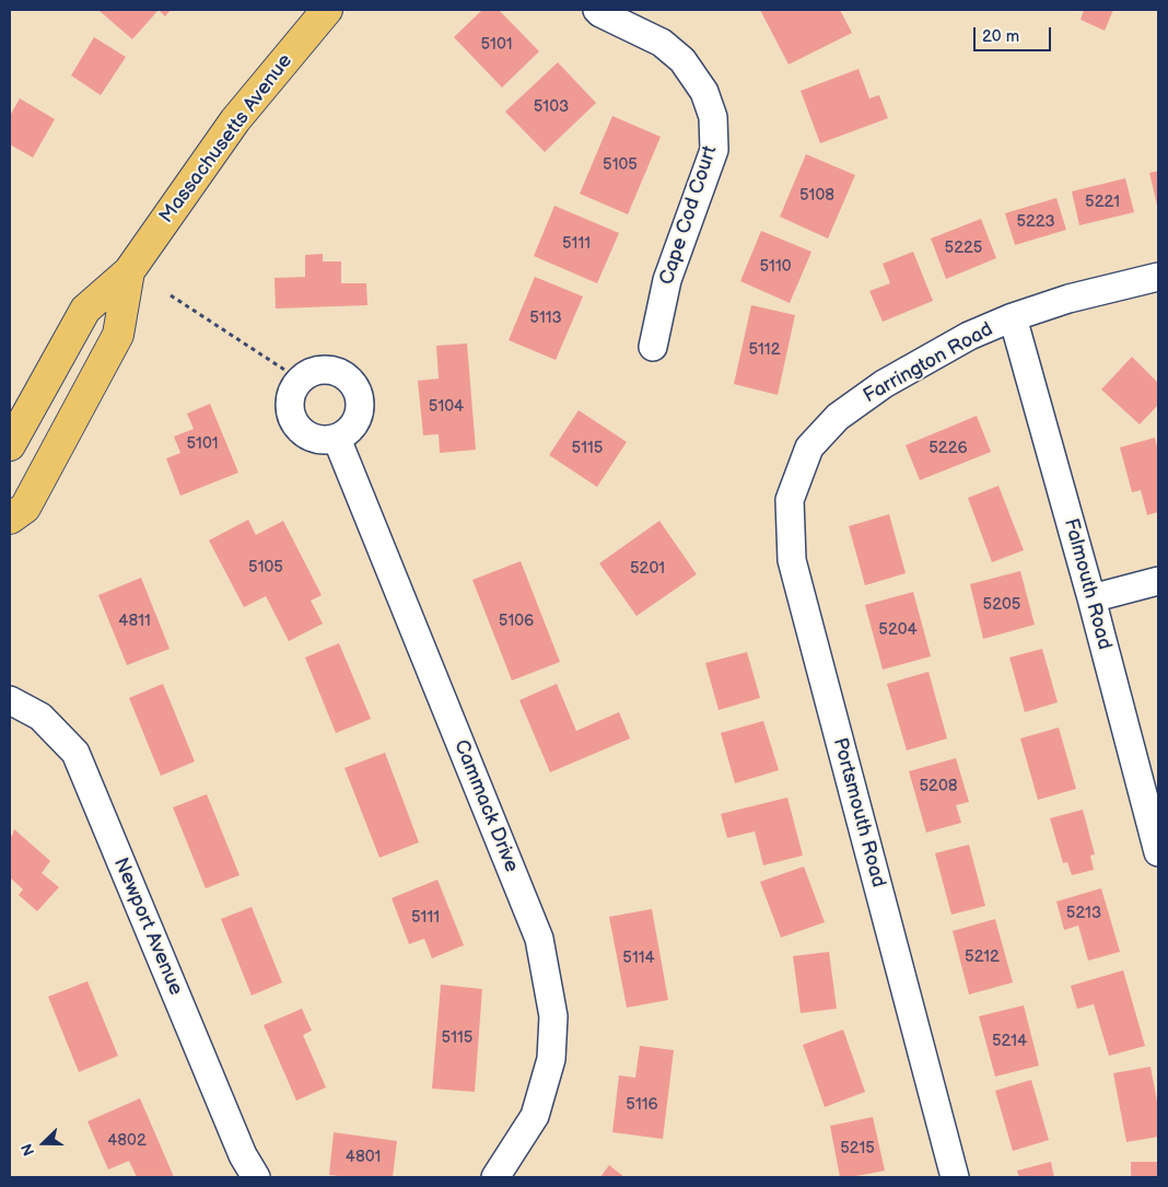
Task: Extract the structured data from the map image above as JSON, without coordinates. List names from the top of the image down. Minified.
{"streets":{"main road":["Massachusetts Avenue"],"street":["Cape Cod Court","Farrington Road","Falmouth Road","Cammack Drive","Portsmouth Road","Newport Avenue"]},"crossings":[["Farrington Road","Falmouth Road"],["Farrington Road","Portsmouth Road"]],"house_numbers":["5101","5103","5105","5108","5221","5223","5111","5225","5110","5113","5112","5104","5101","5115","5226","5105","5201","5205","4811","5106","5204","5208","5213","5111","5212","5114","5115","5214","5116","4802","5215","4801"],"scale_bar":"20 m","north":"left"}
